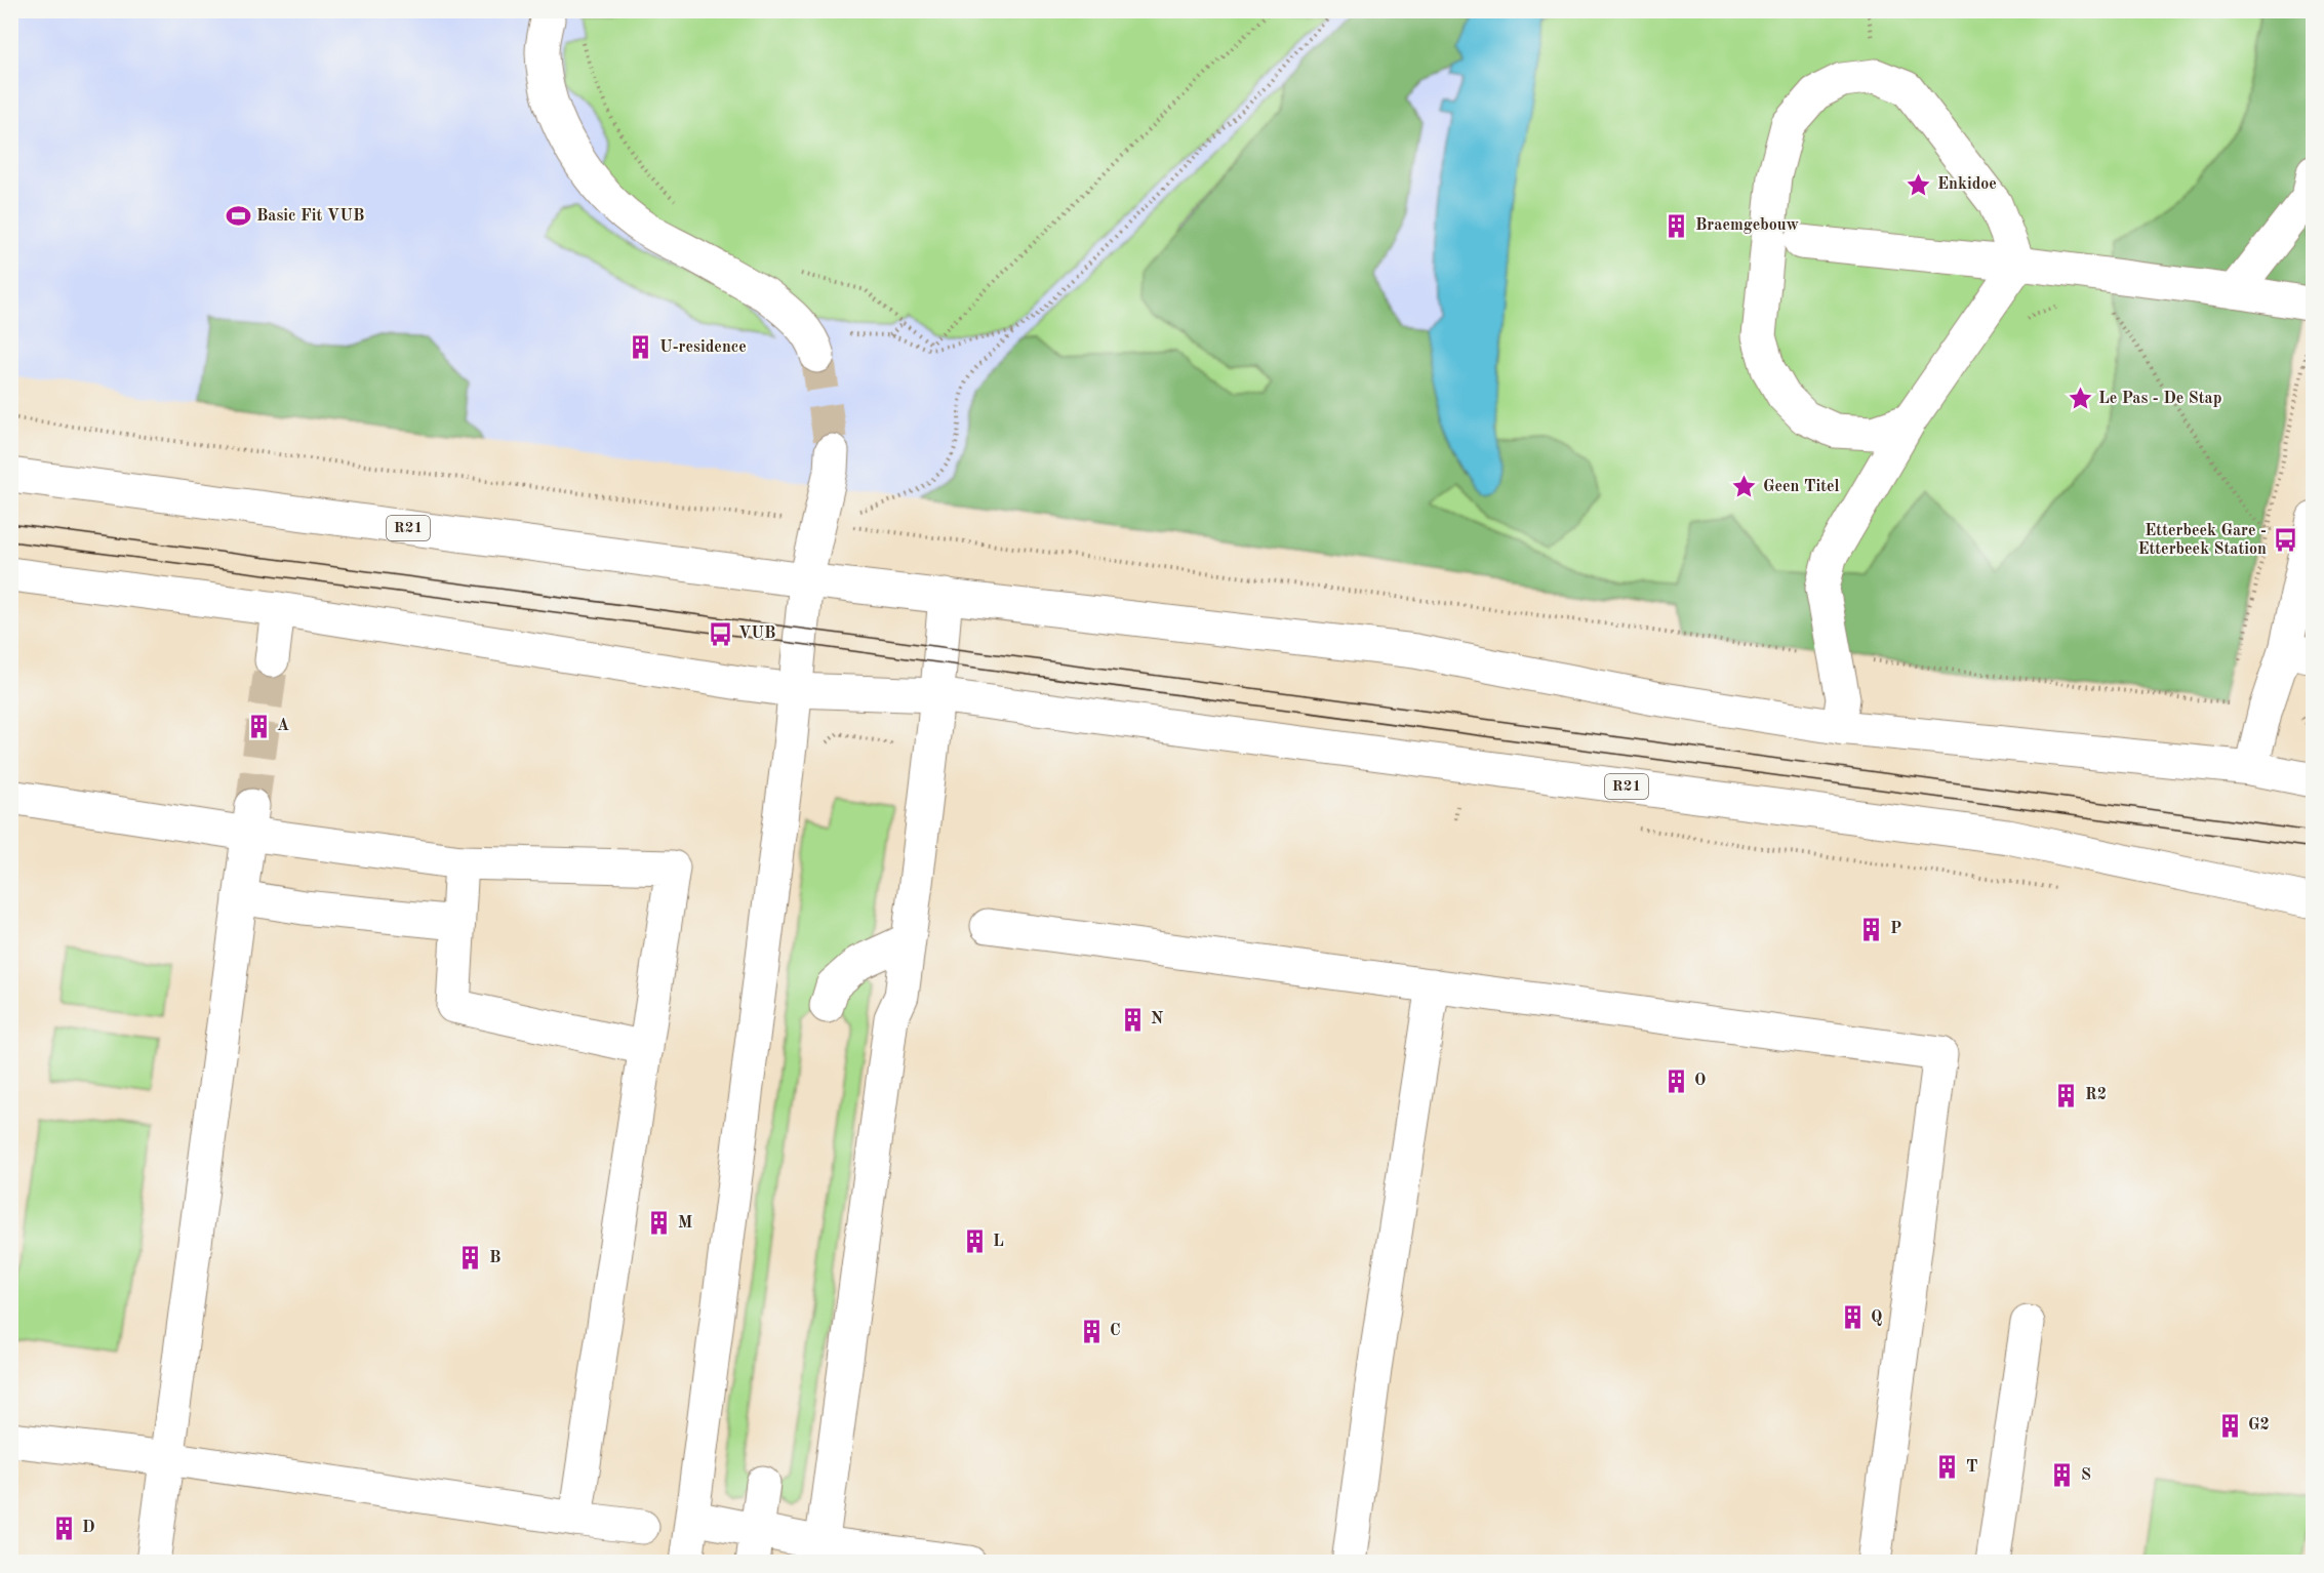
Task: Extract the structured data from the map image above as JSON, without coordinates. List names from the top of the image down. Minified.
{"streets":{"main road":["R21"]},"places":{"place":["Enkidoe","Le Pas - De Stap","Geen Titel"],"sports":["Basic Fit VUB"],"building":["Braemgebouw","U-residence","A","P","N","O","R2","M","L","B","Q","C","G2","T","S","D"],"bus stop":["Etterbeek Gare - Etterbeek Station","VUB"]}}
